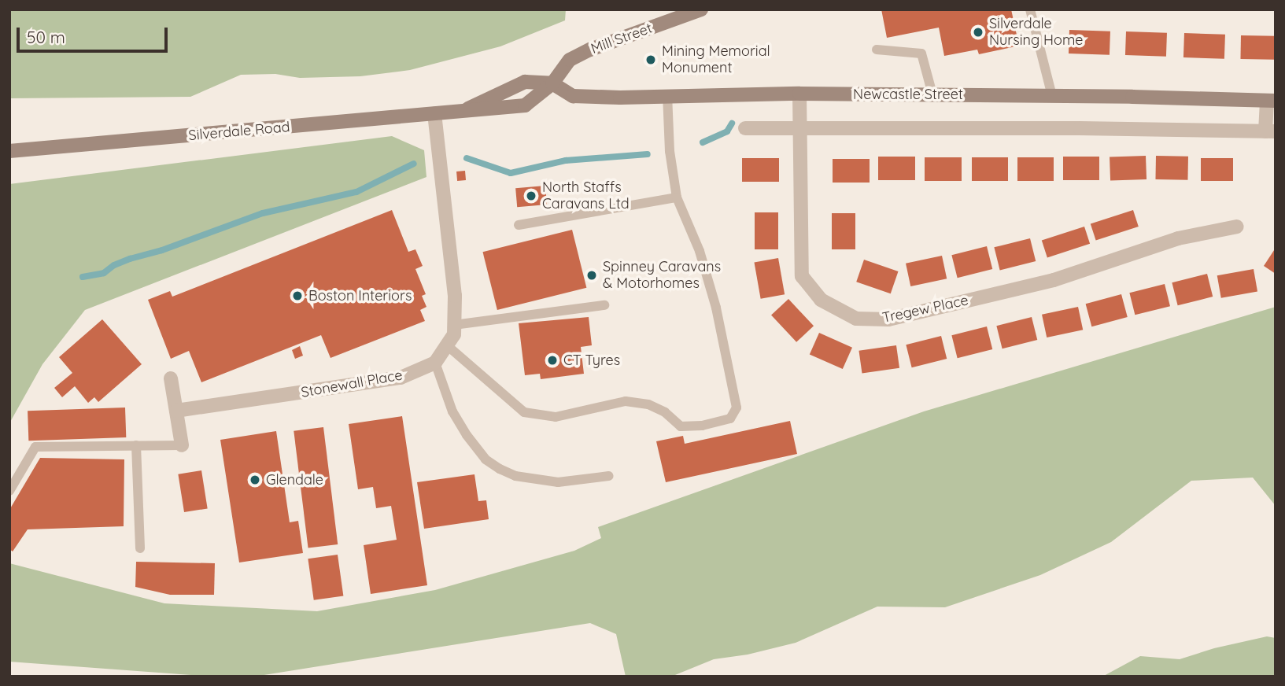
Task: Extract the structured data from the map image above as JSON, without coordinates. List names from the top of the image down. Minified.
{"streets":{"main road":["Mill Street","Newcastle Street","Silverdale Road"],"street":["Tregew Place","Stonewall Place"]},"crossings":[["Mill Street","Newcastle Street"],["Mill Street","Silverdale Road"],["Newcastle Street","Silverdale Road"],["Newcastle Street","Tregew Place"]],"places":["Silverdale Nursing Home","Mining Memorial Monument","North Staffs Caravans Ltd","Spinney Caravans & Motorhomes","Boston Interiors","CT Tyres","Glendale"],"scale_bar":"50 m"}
